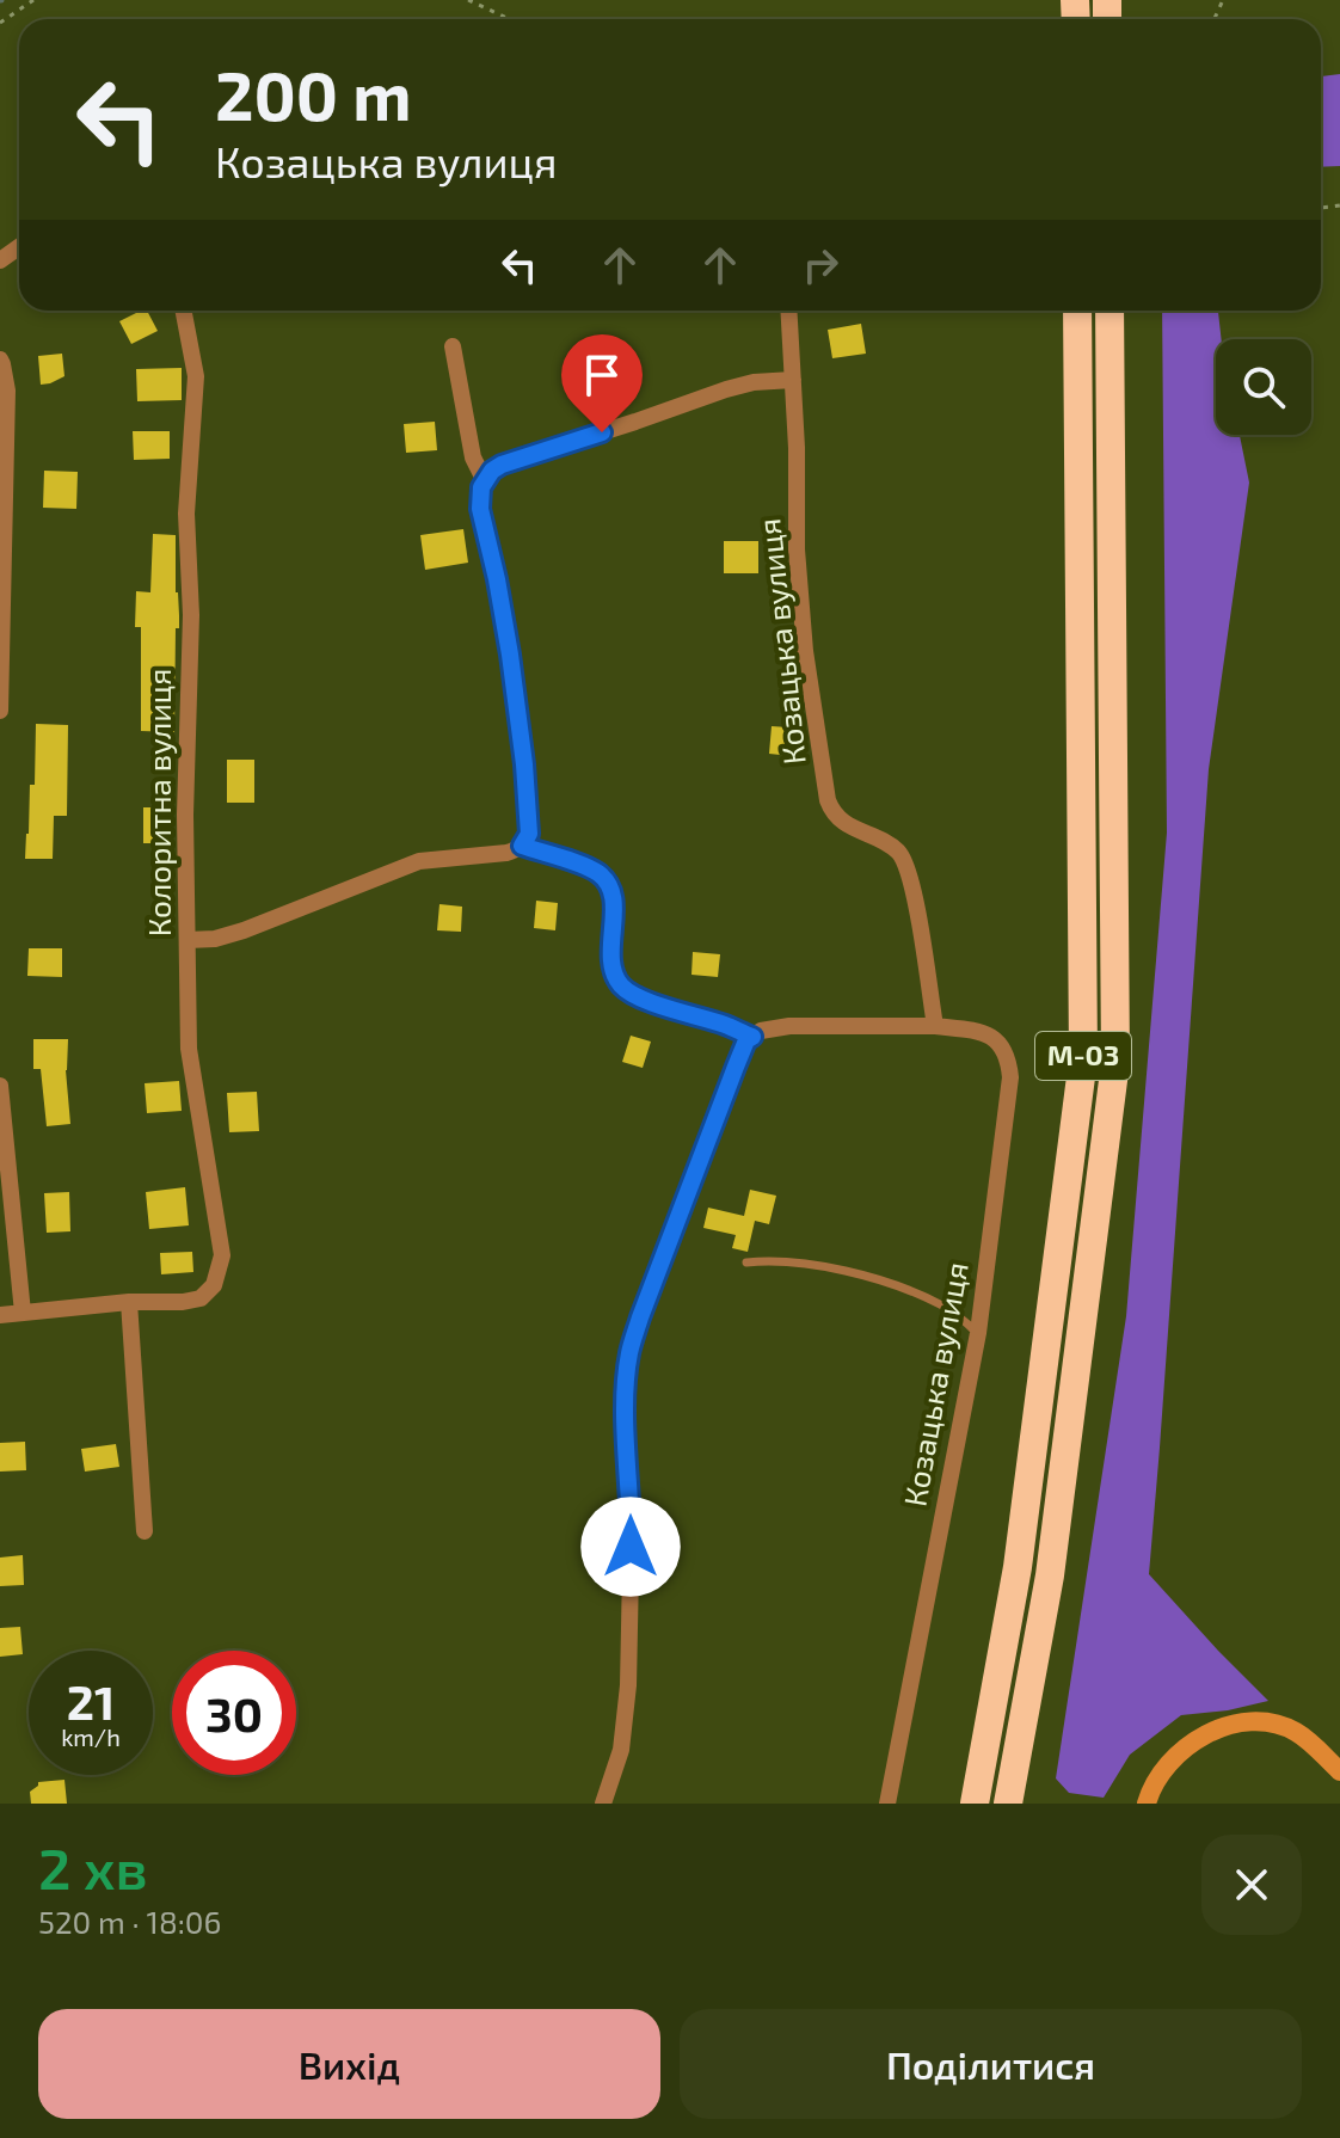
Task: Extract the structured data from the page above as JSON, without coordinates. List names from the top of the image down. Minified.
{"streets":{"highway":["М-03"],"street":["Козацька вулиця","Колоритна вулиця"]},"page":{"turn":["200 m","Козацька вулиця"],"speed":"21 km/h","limit":"30","heading":["2 хв","520 m · 18:06"],"buttons":["Вихід","Поділитися"]}}
